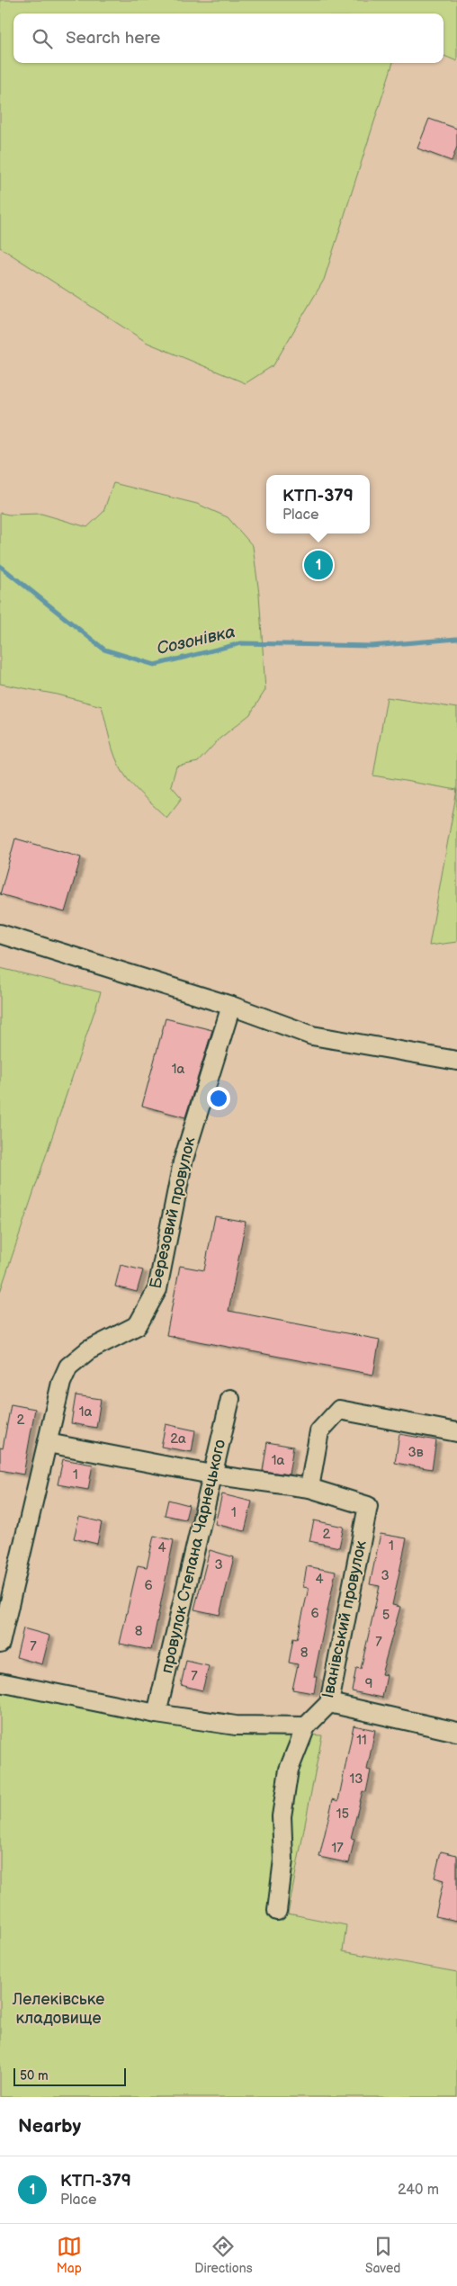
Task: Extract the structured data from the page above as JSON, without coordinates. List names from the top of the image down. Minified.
{"streets":{"street":["Березовий провулок","провулок Степана Чарнецького","Іванівський провулок"]},"water":["Созонівка"],"parks":["Лелеківське кладовище"],"house_numbers":["1а","1а","2","2а","3в","1а","1","1","2","1","4","3","3","4","6","6","5","8","7","7","8","7","9","11","13","15","17"],"scale_bar":"50 m","page":{"search":"Search here","popup":["КТП-379","Place"],"pins":"1","scale":"50 m","heading":"Nearby","list":[{"mark":"1","name":"КТП-379","note":"Place","value":"240 m"}],"nav":["Map","Directions","Saved"]}}
